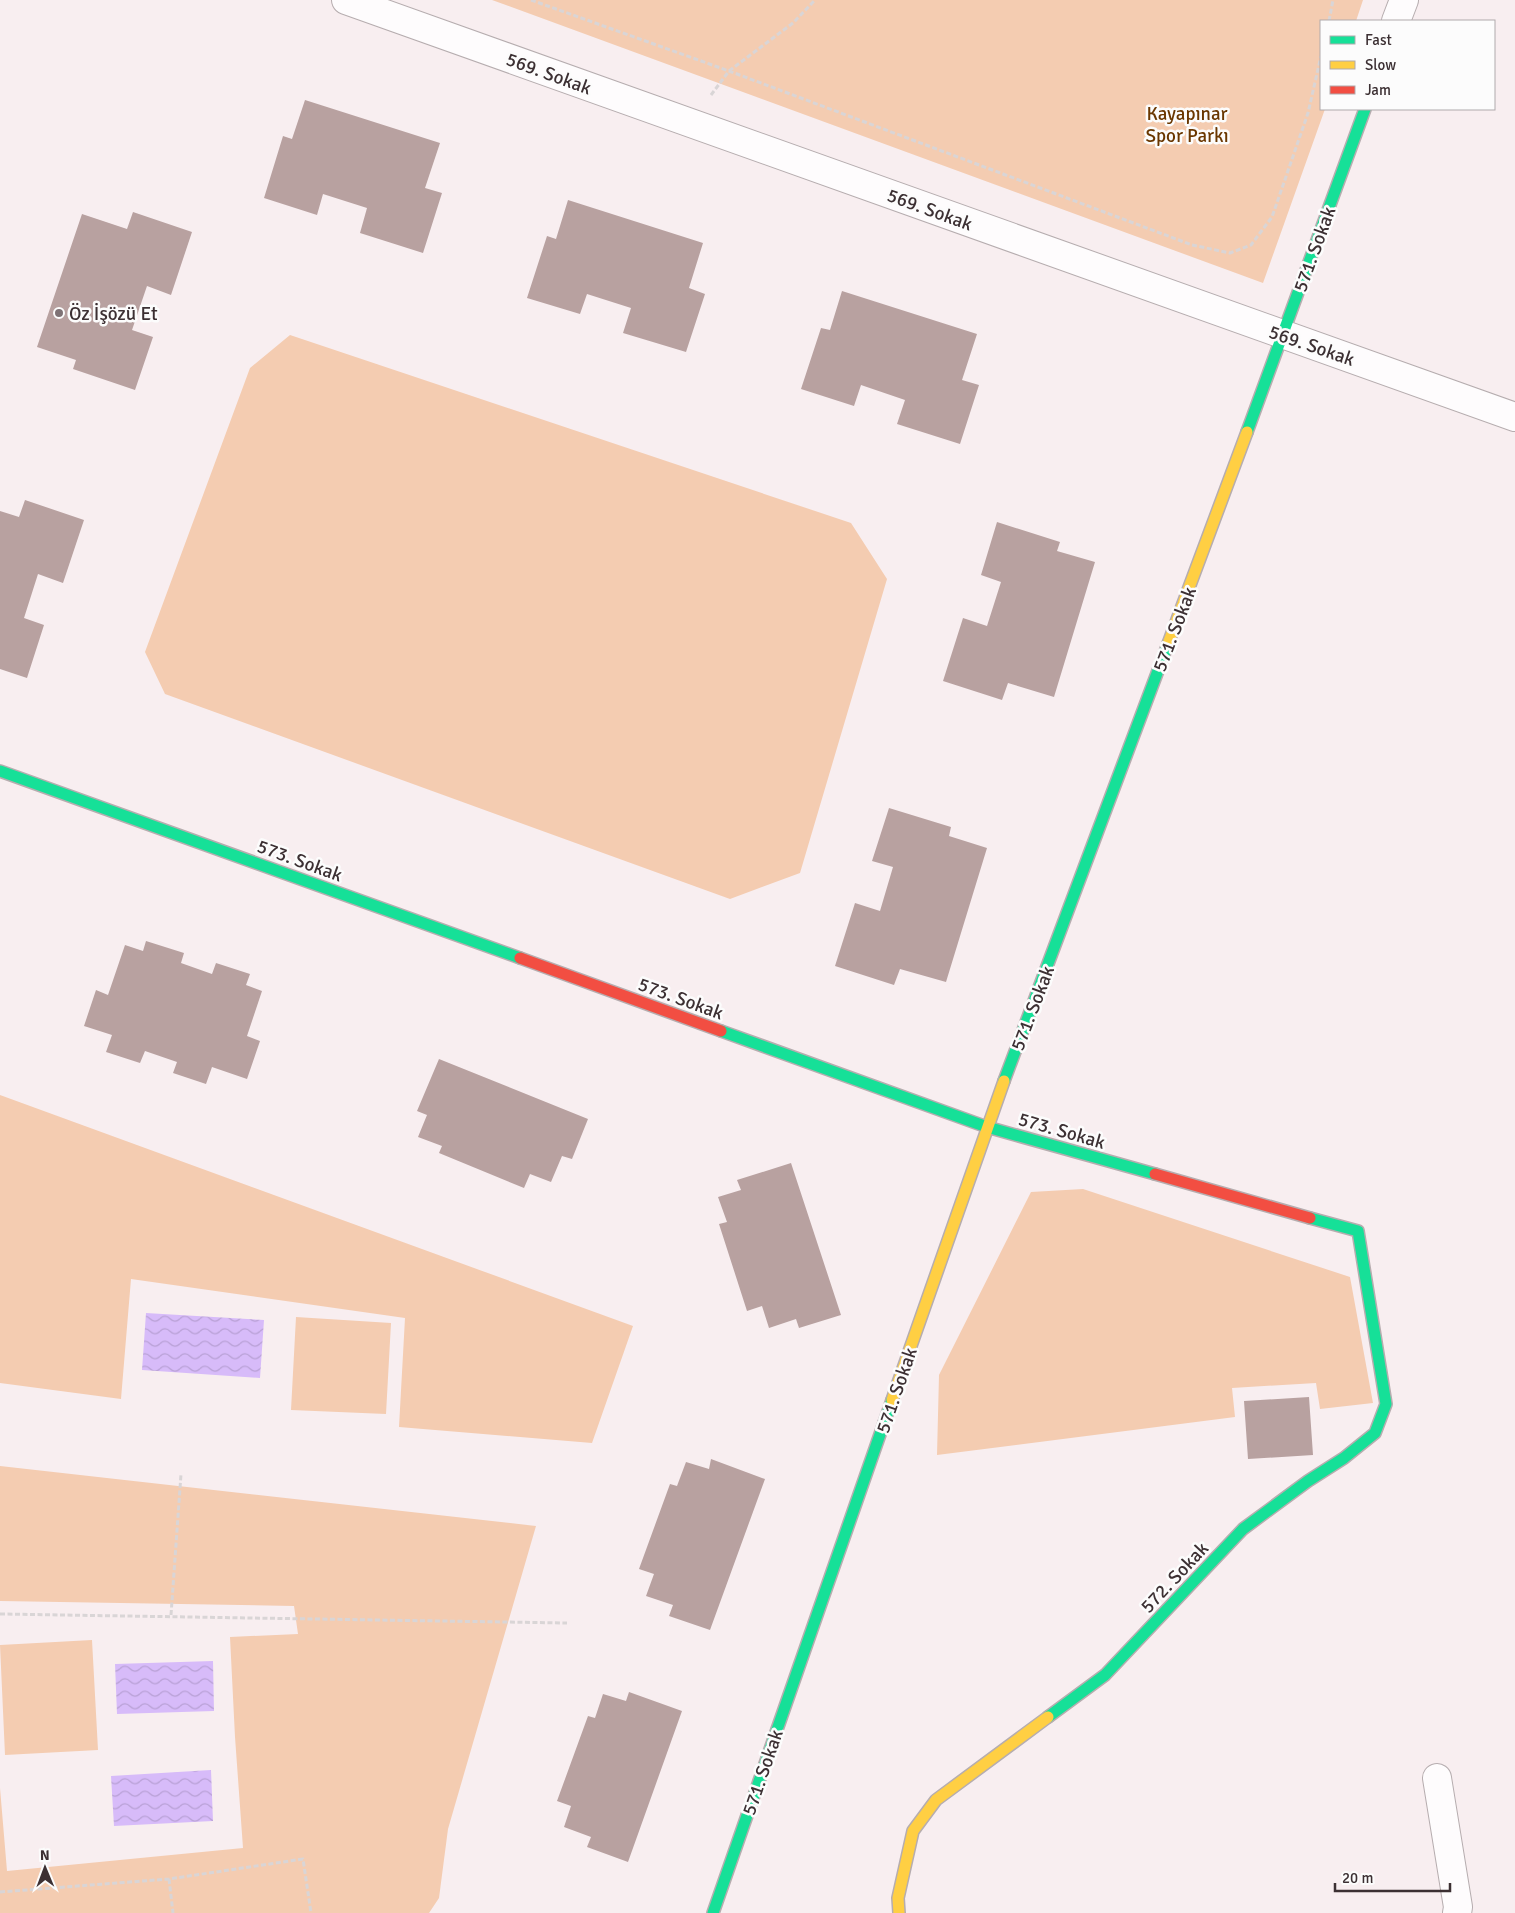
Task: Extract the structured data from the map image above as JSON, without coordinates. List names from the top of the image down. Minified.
{"streets":{"street":["569. Sokak","571. Sokak","573. Sokak","572. Sokak"]},"crossings":[["569. Sokak","571. Sokak"],["571. Sokak","573. Sokak"],["573. Sokak","572. Sokak"]],"parks":["Kayapınar Spor Parkı"],"places":["Öz İşözü Et"],"legend":["Fast","Slow","Jam"],"scale_bar":"20 m","north":"top"}
